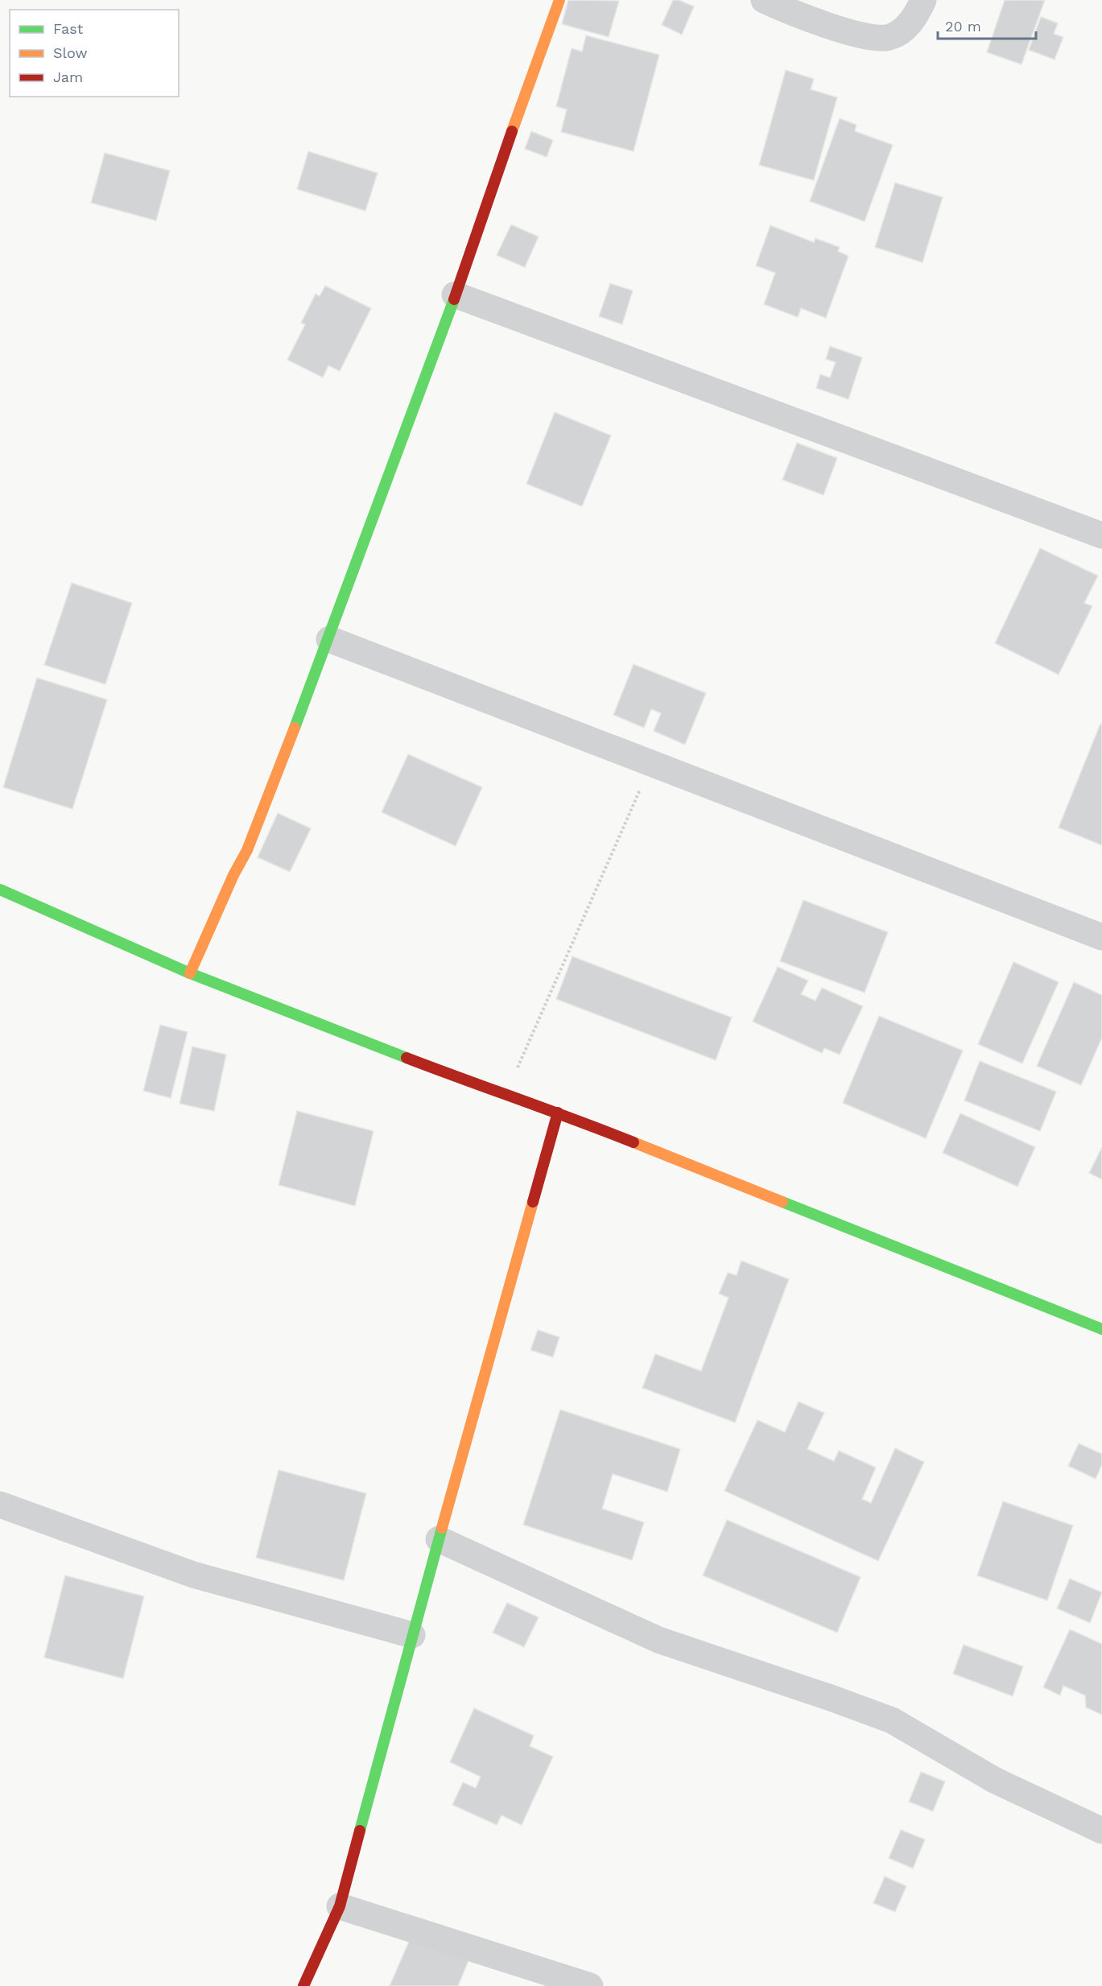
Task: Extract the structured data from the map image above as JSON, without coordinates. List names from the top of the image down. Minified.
{"legend":["Fast","Slow","Jam"],"scale_bar":"20 m"}
